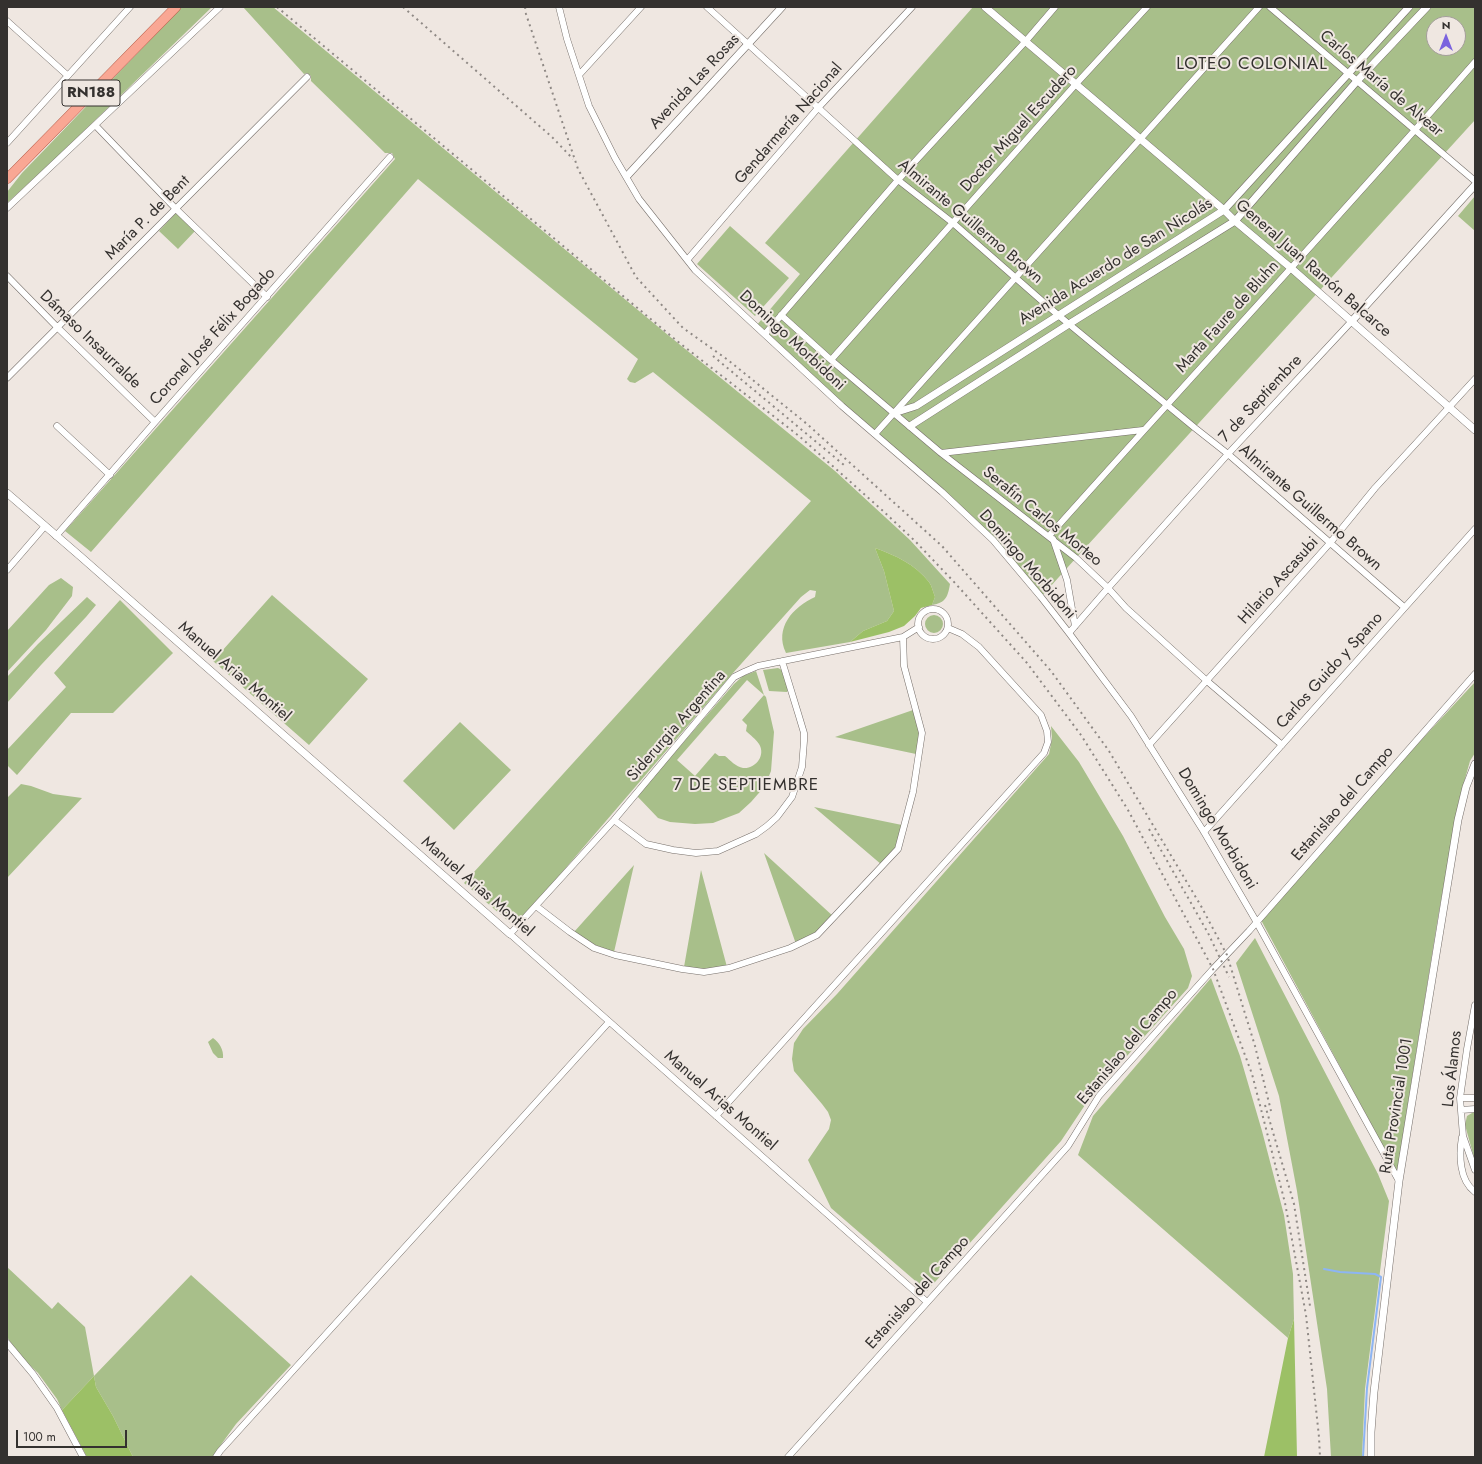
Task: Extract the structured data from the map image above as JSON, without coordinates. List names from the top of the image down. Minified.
{"streets":{"main road":["RN188"],"street":["Avenida Las Rosas","Carlos María de Alvear","Gendarmería Nacional","Doctor Miguel Escudero","María P. de Bent","Almirante Guillermo Brown","Avenida Acuerdo de San Nicolás","General Juan Ramón Balcarce","Marta Faure de Bluhn","Coronel José Félix Bogado","Dámaso Insaurralde","Domingo Morbidoni","7 de Septiembre","Serafín Carlos Morteo","Hilario Ascasubi","Carlos Guido y Spano","Manuel Arias Montiel","Siderurgia Argentina","Estanislao del Campo","Los Álamos","Ruta Provincial 1001"]},"crossings":[["Avenida Las Rosas","Almirante Guillermo Brown"],["Avenida Las Rosas","Domingo Morbidoni"],["Carlos María de Alvear","Avenida Acuerdo de San Nicolás"],["Carlos María de Alvear","Marta Faure de Bluhn"],["Gendarmería Nacional","Almirante Guillermo Brown"],["Gendarmería Nacional","Domingo Morbidoni"],["Doctor Miguel Escudero","Almirante Guillermo Brown"],["Doctor Miguel Escudero","General Juan Ramón Balcarce"],["Doctor Miguel Escudero","Serafín Carlos Morteo"],["María P. de Bent","Dámaso Insaurralde"],["Almirante Guillermo Brown","Avenida Acuerdo de San Nicolás"],["Almirante Guillermo Brown","Marta Faure de Bluhn"],["Almirante Guillermo Brown","7 de Septiembre"],["Almirante Guillermo Brown","Hilario Ascasubi"],["Almirante Guillermo Brown","Carlos Guido y Spano"],["Avenida Acuerdo de San Nicolás","General Juan Ramón Balcarce"],["Avenida Acuerdo de San Nicolás","Serafín Carlos Morteo"],["General Juan Ramón Balcarce","Marta Faure de Bluhn"],["General Juan Ramón Balcarce","7 de Septiembre"],["General Juan Ramón Balcarce","Hilario Ascasubi"],["Marta Faure de Bluhn","Serafín Carlos Morteo"],["Coronel José Félix Bogado","Dámaso Insaurralde"],["Coronel José Félix Bogado","Manuel Arias Montiel"],["Domingo Morbidoni","7 de Septiembre"],["Domingo Morbidoni","Hilario Ascasubi"],["Domingo Morbidoni","Carlos Guido y Spano"],["Domingo Morbidoni","Estanislao del Campo"],["Domingo Morbidoni","Ruta Provincial 1001"],["7 de Septiembre","Serafín Carlos Morteo"],["Serafín Carlos Morteo","Hilario Ascasubi"],["Serafín Carlos Morteo","Carlos Guido y Spano"],["Manuel Arias Montiel","Siderurgia Argentina"],["Manuel Arias Montiel","Estanislao del Campo"]],"districts":["LOTEO COLONIAL","7 DE SEPTIEMBRE"],"scale_bar":"100 m","north":"top"}
